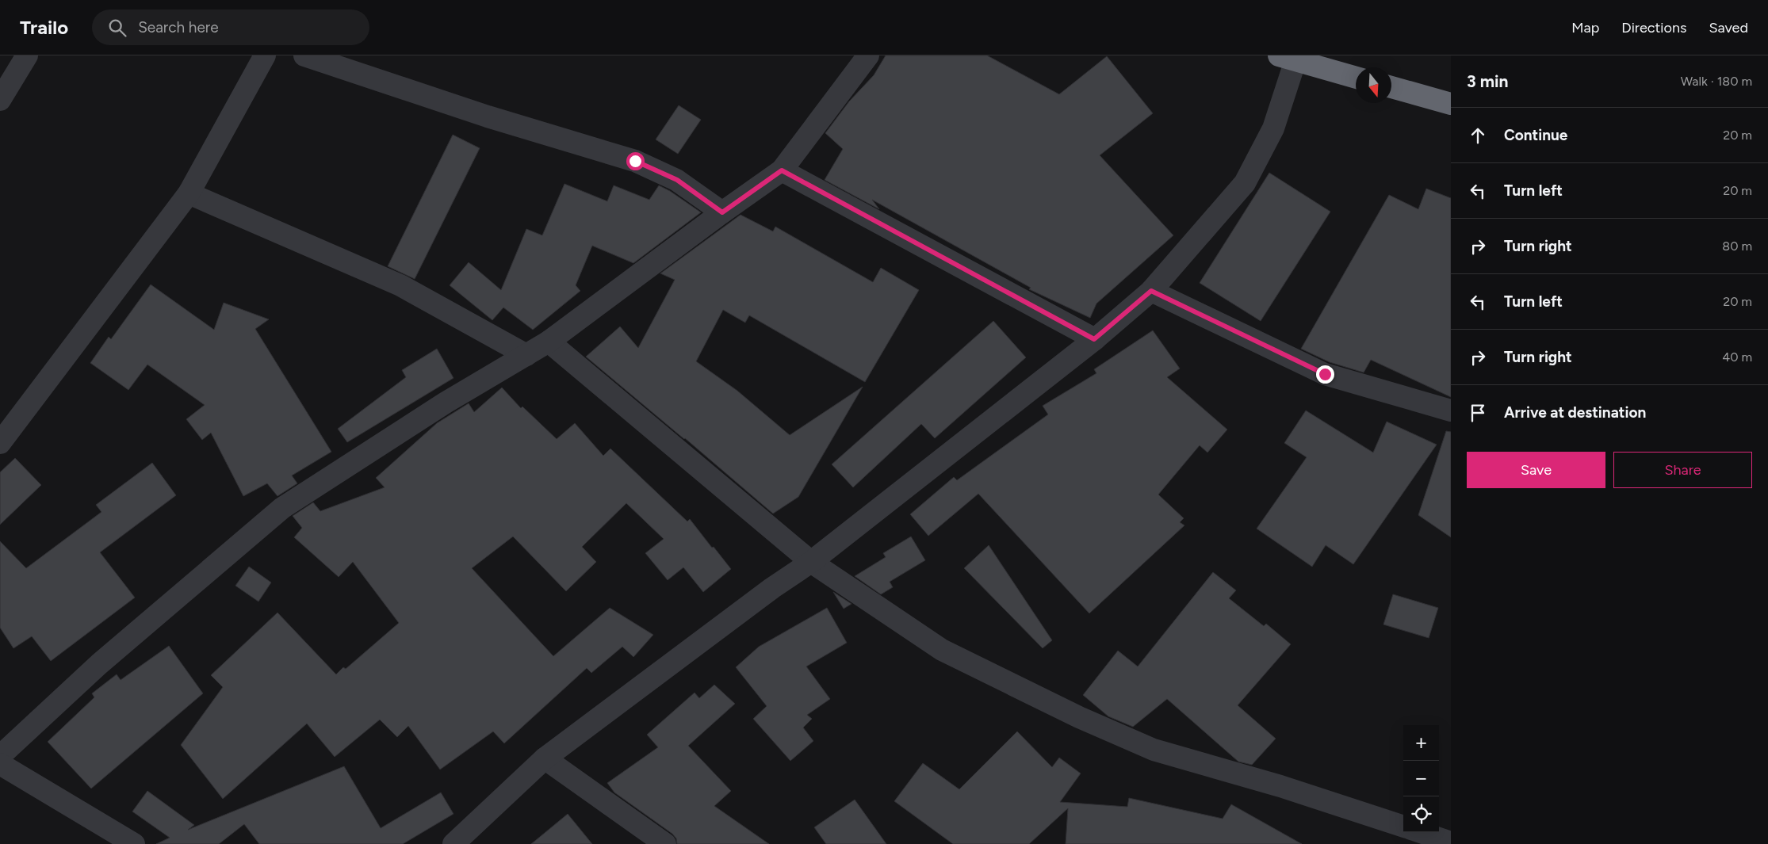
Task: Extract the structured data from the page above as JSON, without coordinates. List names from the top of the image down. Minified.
{"north":"bottom","page":{"header":"Trailo","search":"Search here","nav":["Map","Directions","Saved"],"heading":["3 min","Walk · 180 m"],"list":[["Continue","20 m"],["Turn left","20 m"],["Turn right","80 m"],["Turn left","20 m"],["Turn right","40 m"],"Arrive at destination"],"buttons":["Save","Share"],"map_buttons":["+","−"]}}
